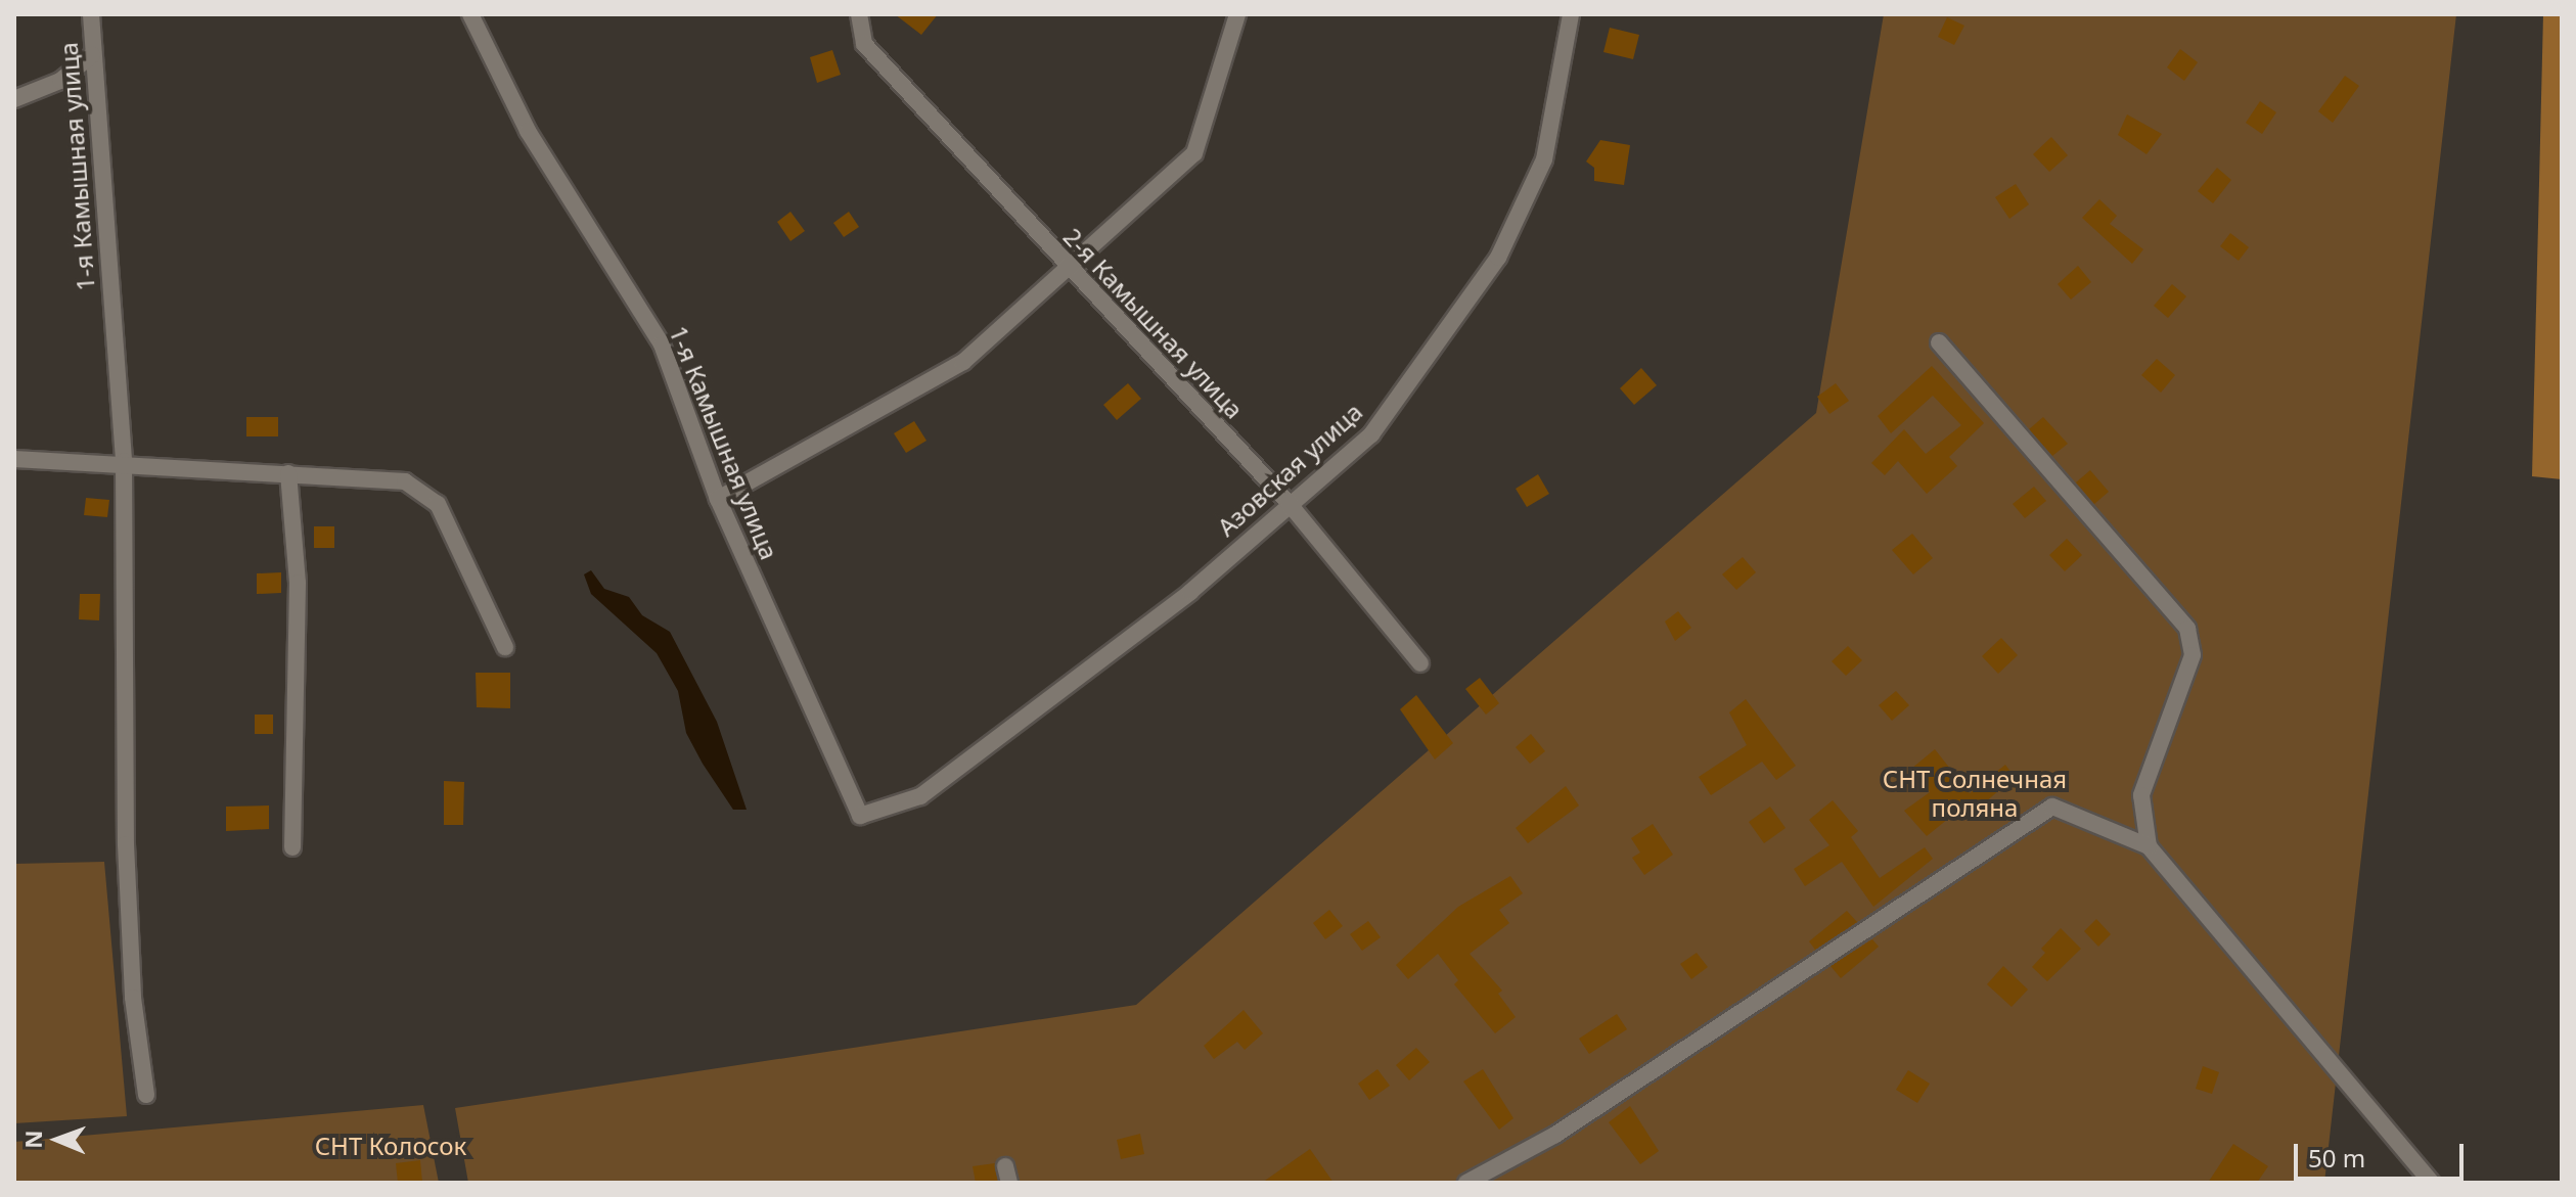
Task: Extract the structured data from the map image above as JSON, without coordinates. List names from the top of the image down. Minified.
{"streets":{"street":["1-я Камышная улица","2-я Камышная улица","Азовская улица"]},"crossings":[["1-я Камышная улица","Азовская улица"],["2-я Камышная улица","Азовская улица"]],"parks":["СНТ Солнечная поляна","СНТ Колосок"],"scale_bar":"50 m","north":"left"}
